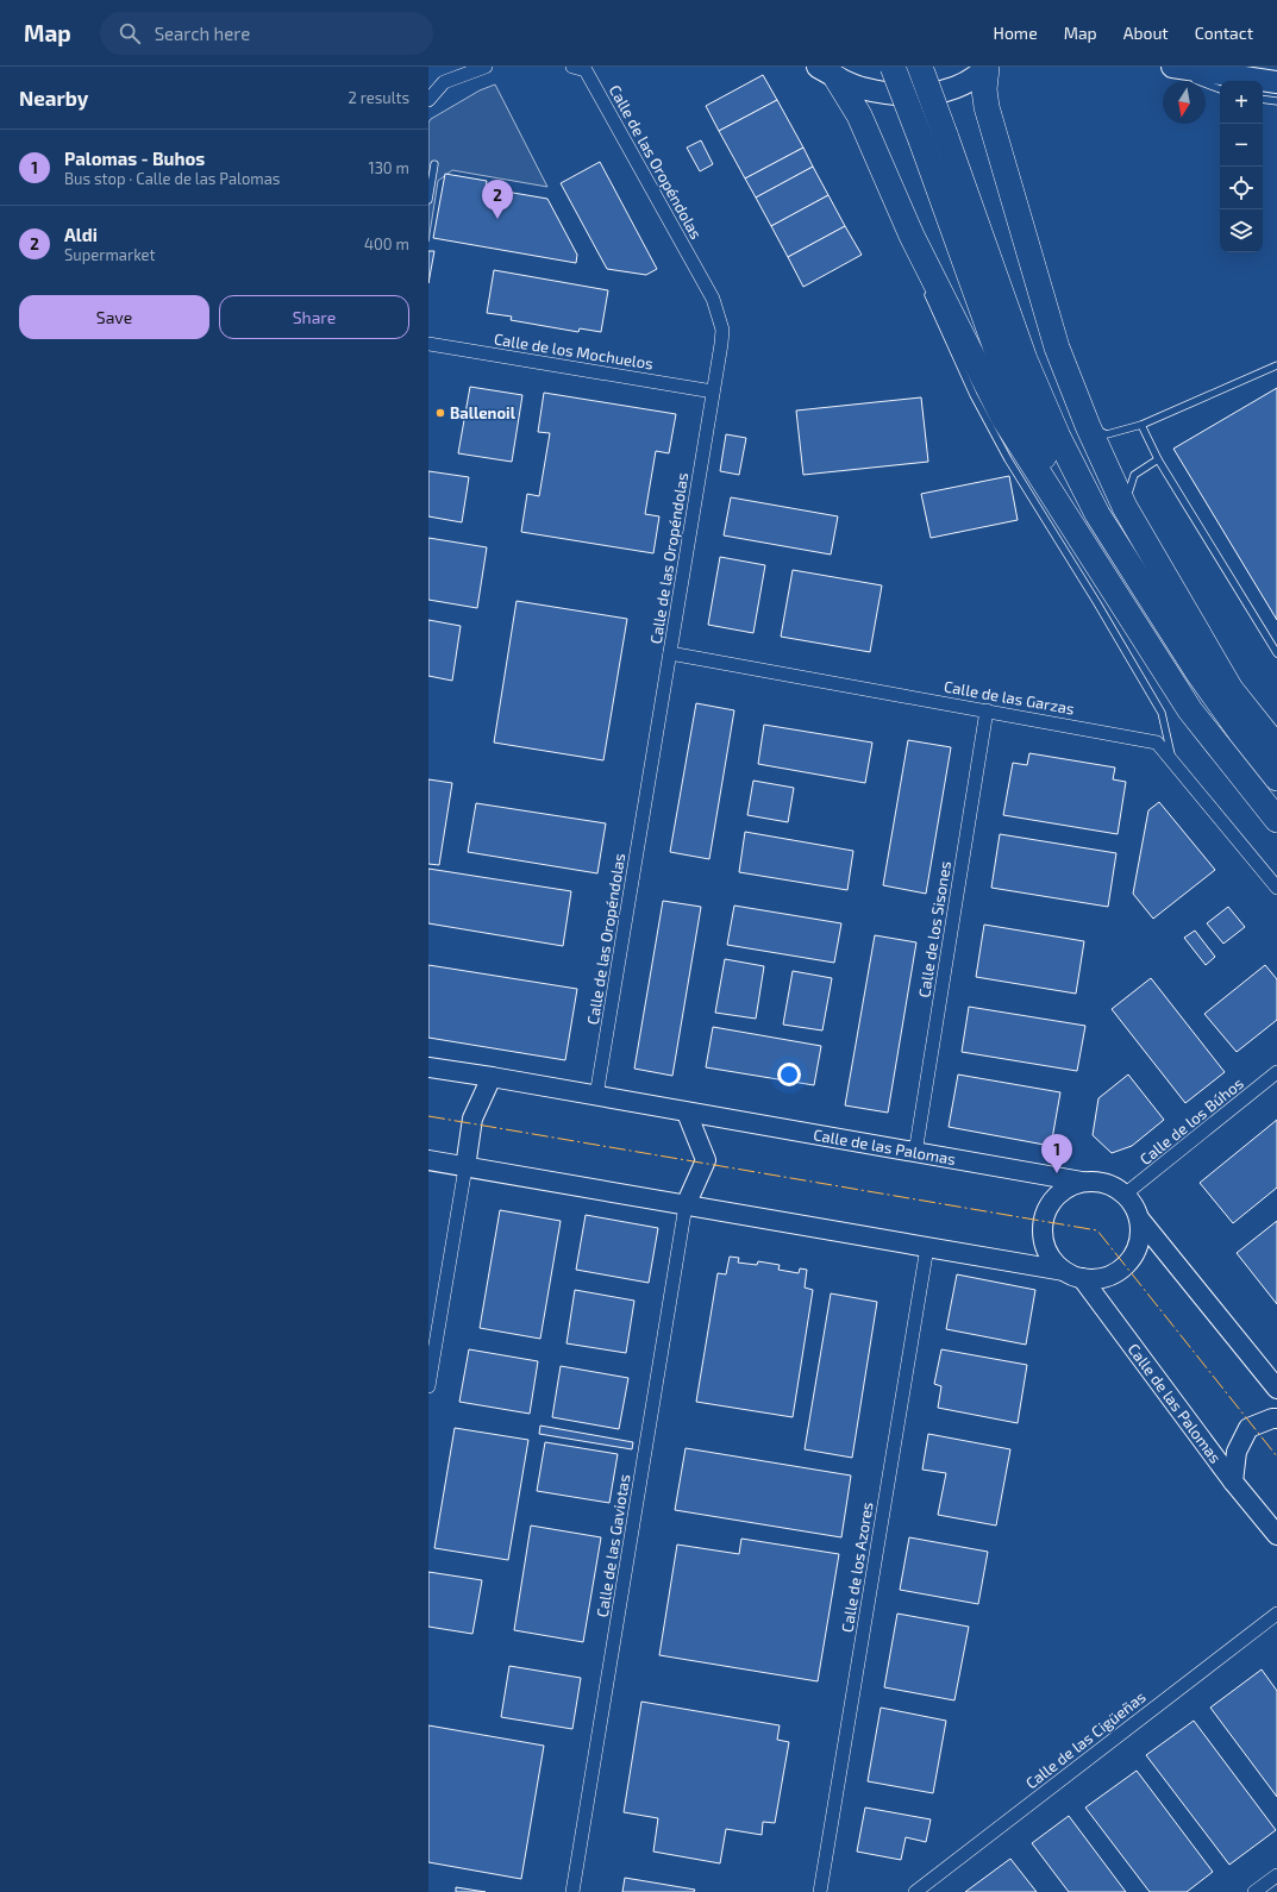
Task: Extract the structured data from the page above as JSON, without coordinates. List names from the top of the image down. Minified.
{"streets":{"street":["Calle de las Oropéndolas","Calle de los Mochuelos","Calle de las Garzas","Calle de los Sisones","Calle de los Búhos","Calle de las Palomas","Calle de las Gaviotas","Calle de los Azores","Calle de las Cigüeñas"]},"crossings":[["Calle de las Oropéndolas","Calle de los Mochuelos"],["Calle de las Oropéndolas","Calle de las Garzas"],["Calle de las Oropéndolas","Calle de las Palomas"],["Calle de las Garzas","Calle de los Sisones"],["Calle de los Sisones","Calle de las Palomas"],["Calle de los Búhos","Calle de las Palomas"]],"places":["Ballenoil"],"north":"bottom","page":{"header":"Map","search":"Search here","nav":["Home","Map","About","Contact"],"heading":["Nearby","2 results"],"map_buttons":["+","−"],"list":[{"mark":"1","name":"Palomas - Buhos","note":"Bus stop · Calle de las Palomas","value":"130 m"},{"mark":"2","name":"Aldi","note":"Supermarket","value":"400 m"}],"pins":["2","1"],"buttons":["Save","Share"]}}
